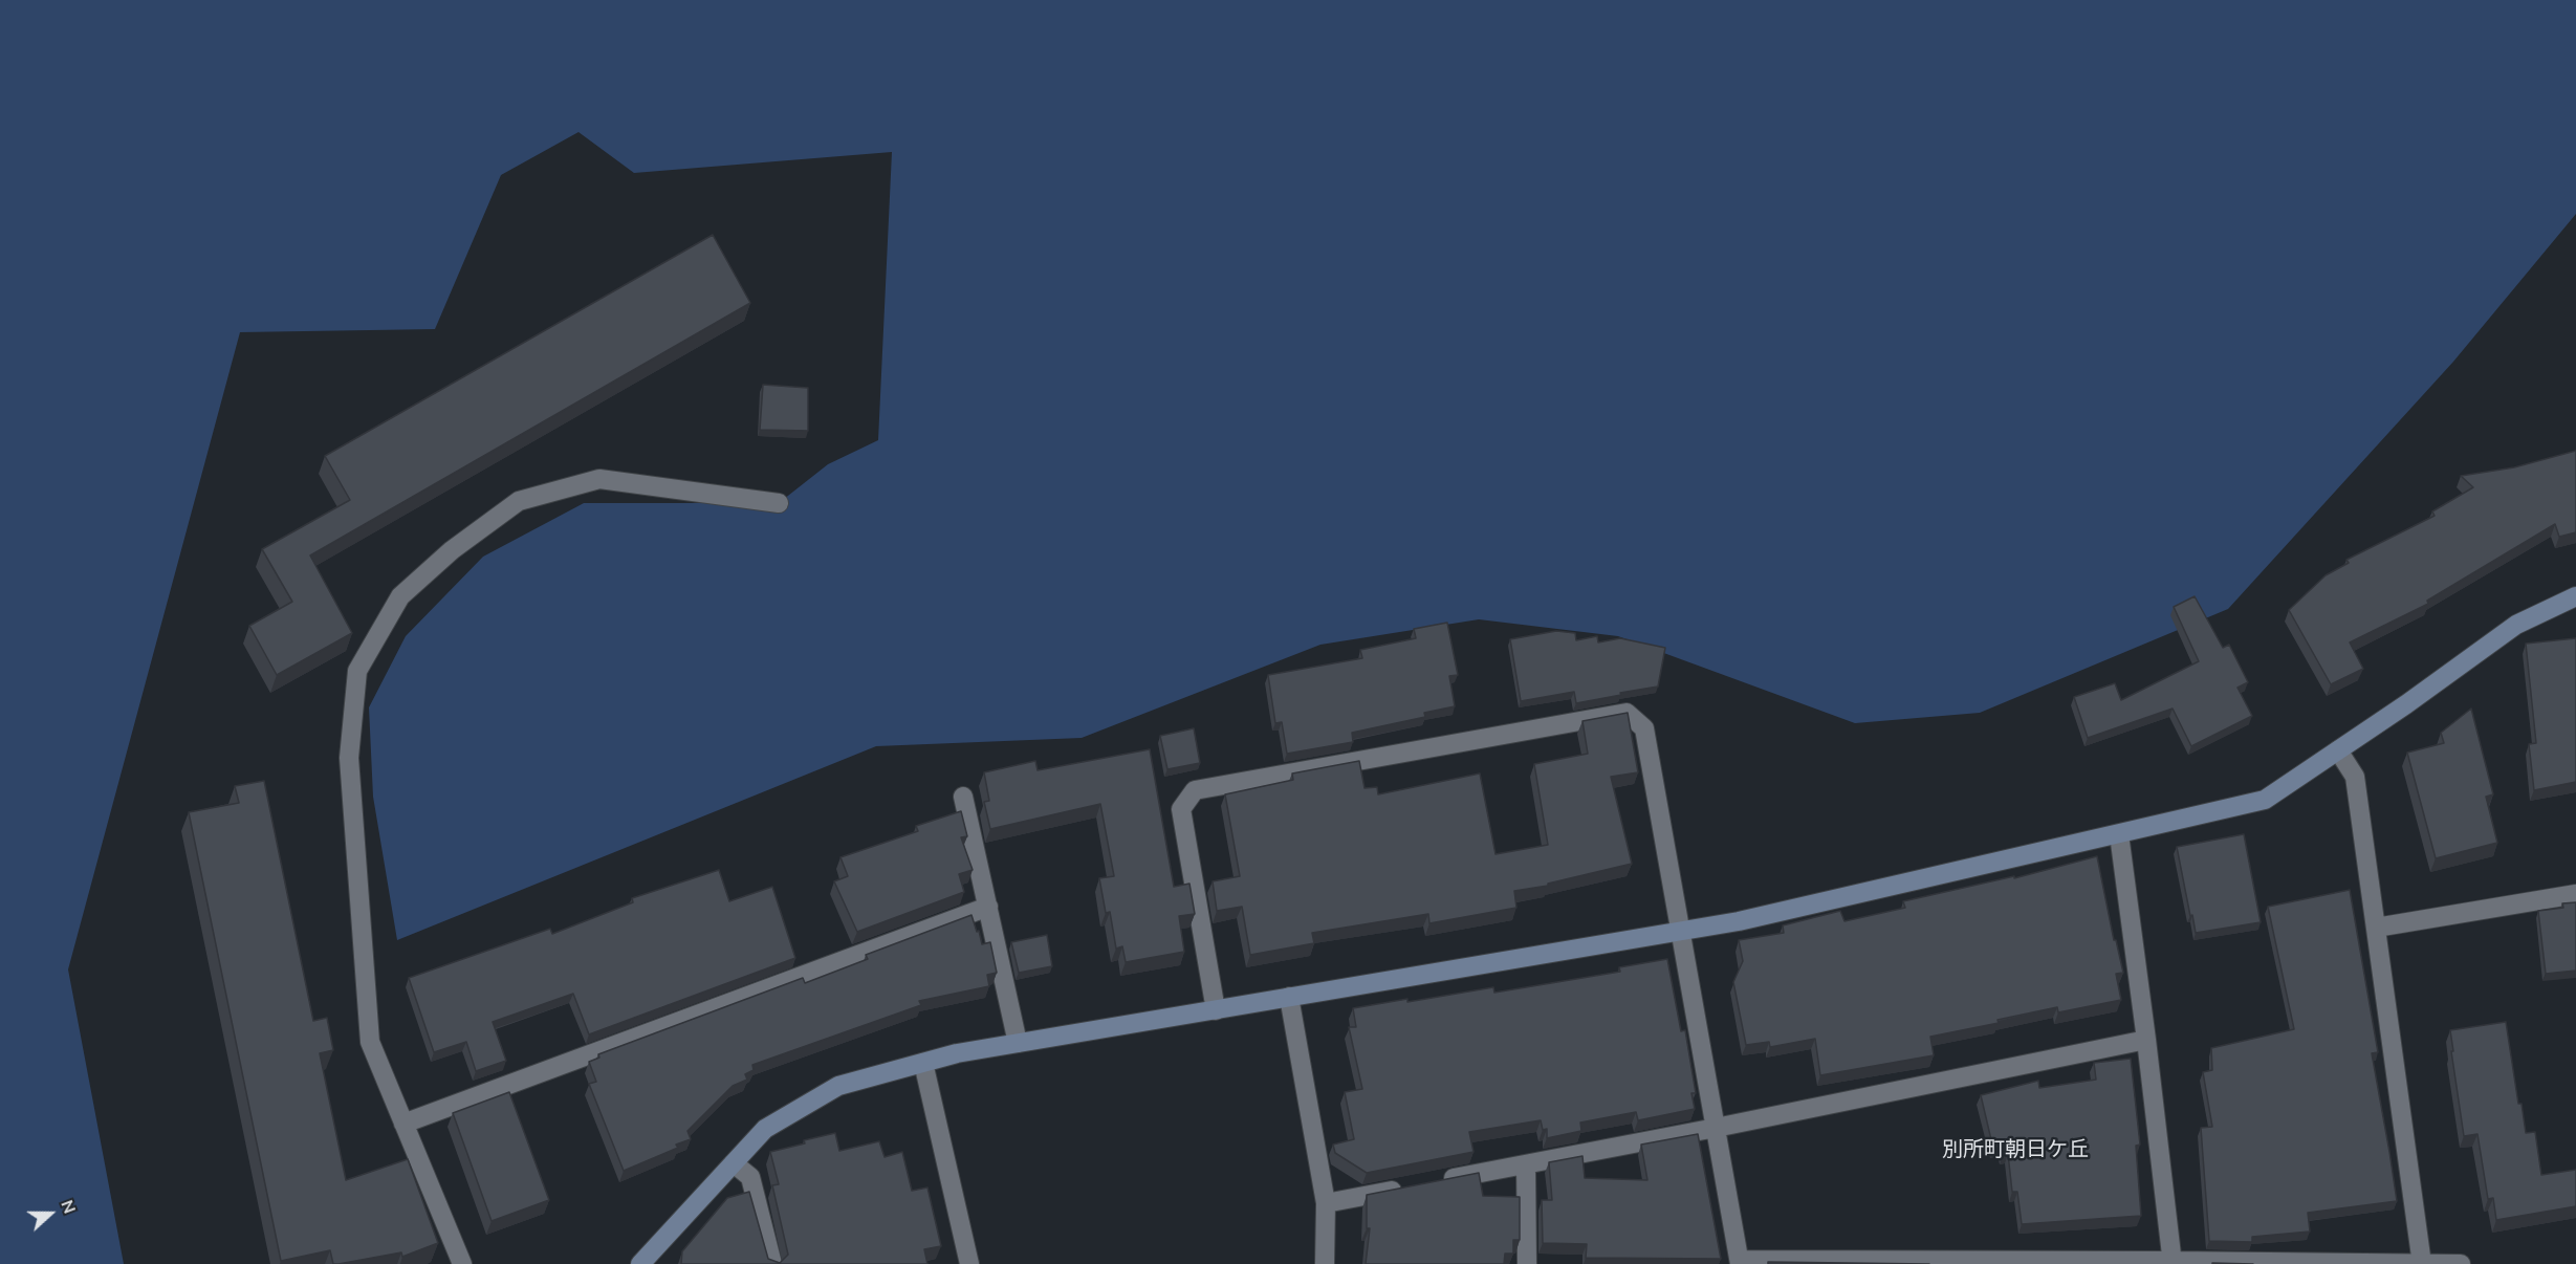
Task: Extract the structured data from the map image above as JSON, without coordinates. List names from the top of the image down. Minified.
{"districts":["別所町朝日ケ丘"],"north":"right"}
